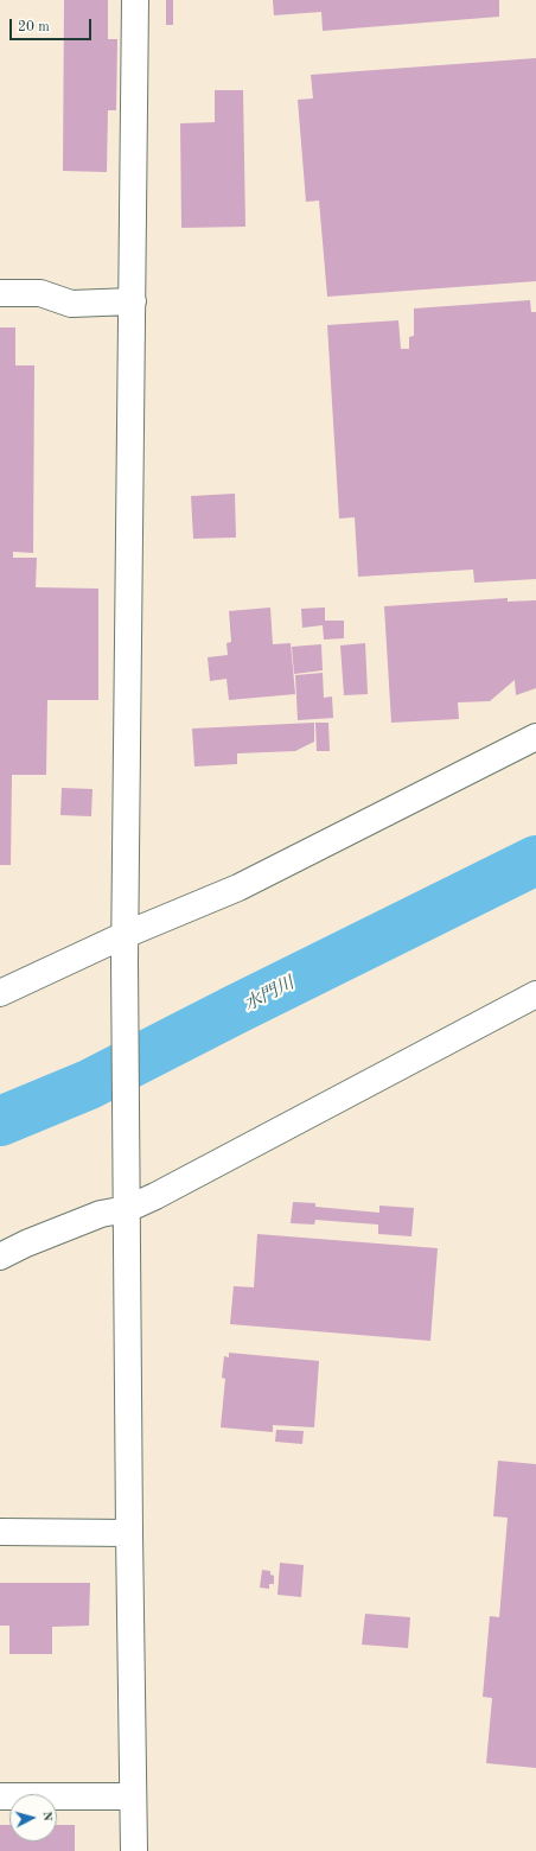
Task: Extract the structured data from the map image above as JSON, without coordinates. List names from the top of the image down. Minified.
{"water":["水門川"],"scale_bar":"20 m","north":"right"}
